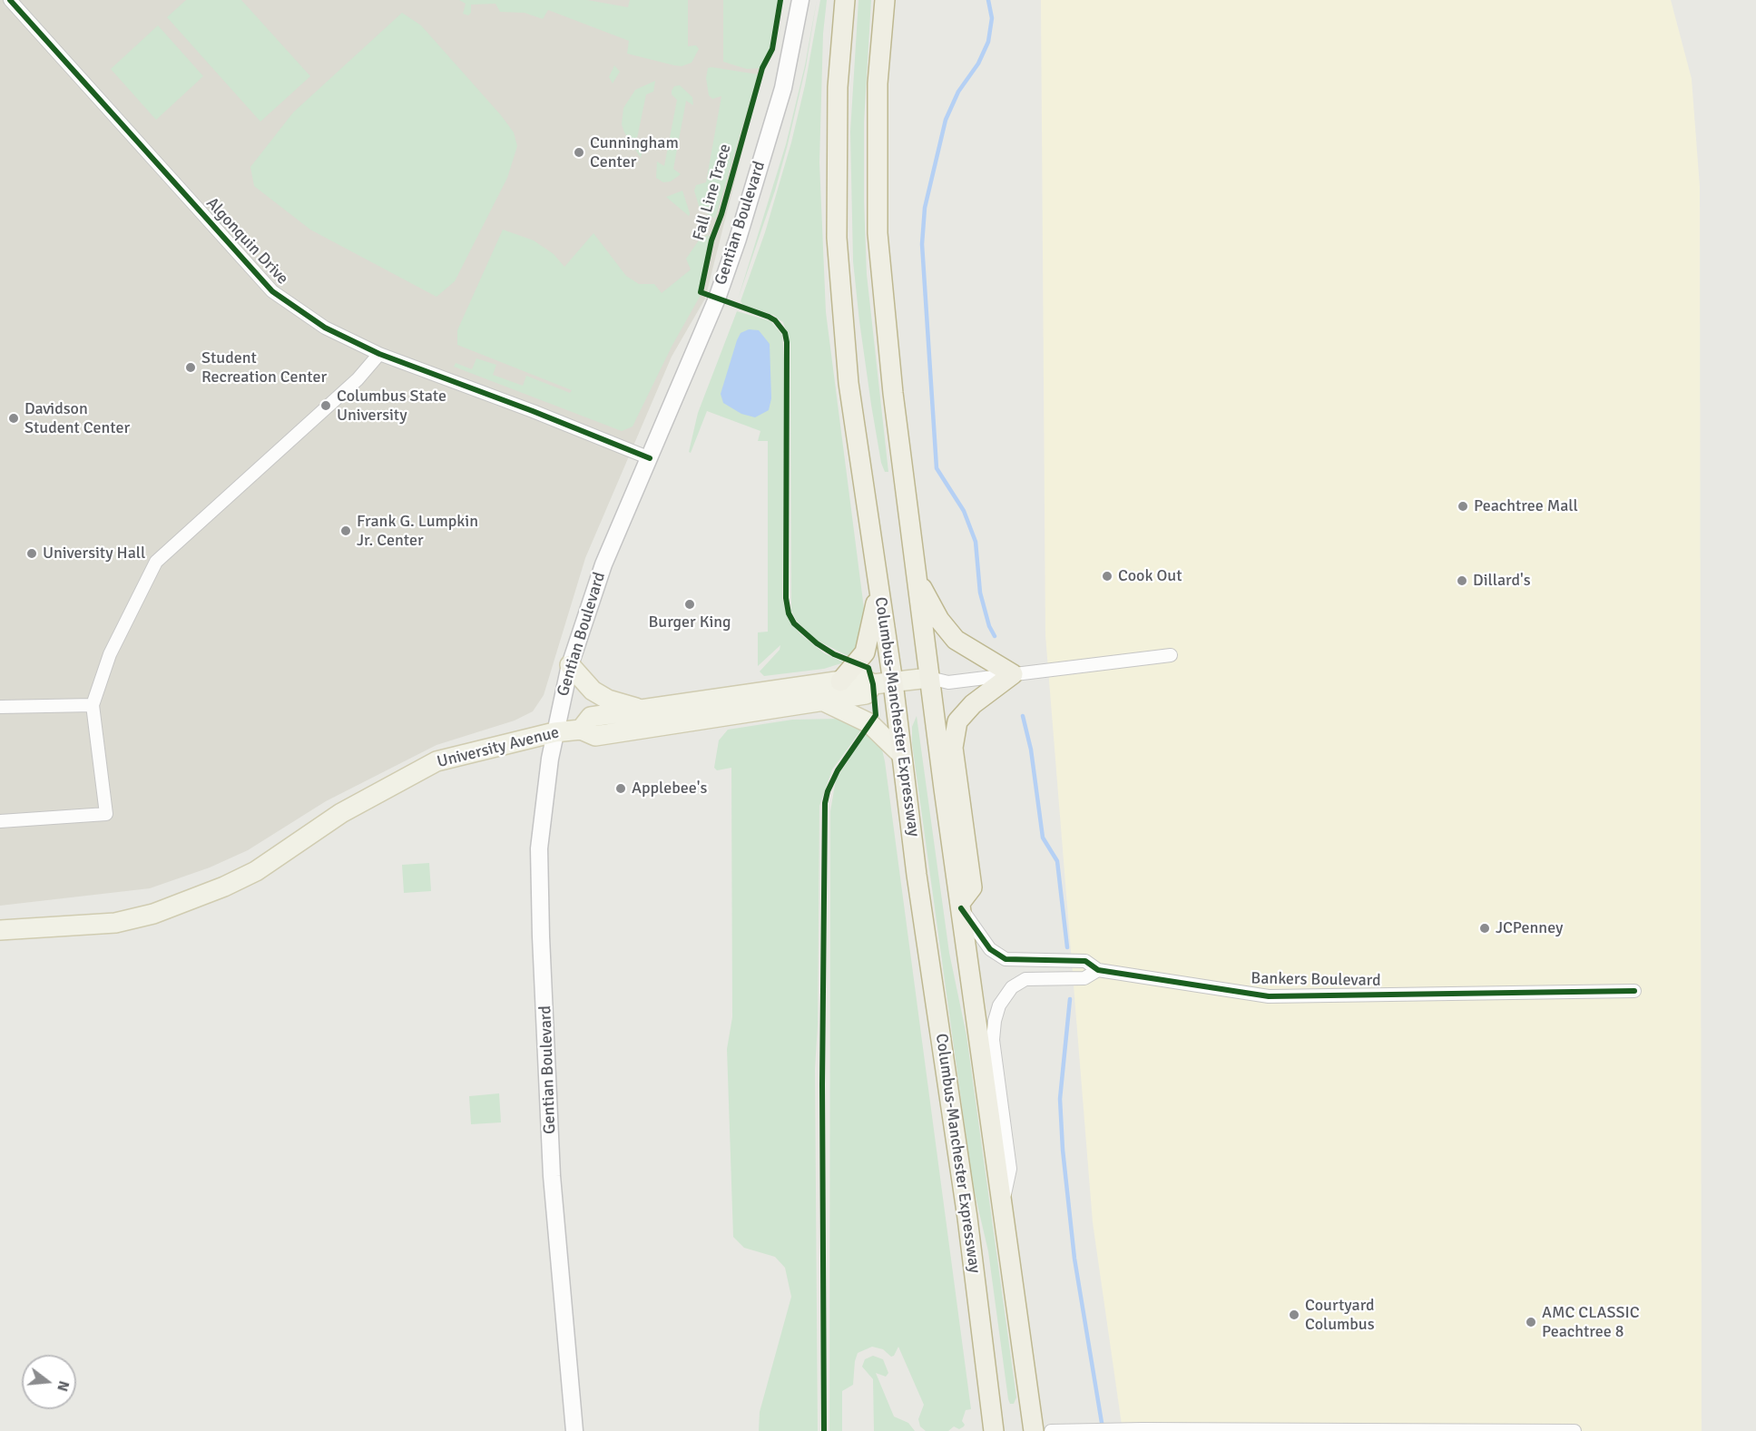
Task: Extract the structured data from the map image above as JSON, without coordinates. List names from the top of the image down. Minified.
{"streets":{"highway":["Columbus-Manchester Expressway"],"main road":["Gentian Boulevard","University Avenue"],"street":["Algonquin Drive","Bankers Boulevard"],"cycle path":["Fall Line Trace"]},"crossings":[["Gentian Boulevard","Algonquin Drive"],["Gentian Boulevard","University Avenue"],["Columbus-Manchester Expressway","University Avenue"]],"places":["Cunningham Center","Student Recreation Center","Columbus State University","Davidson Student Center","Peachtree Mall","Frank G. Lumpkin Jr. Center","University Hall","Cook Out","Dillard's","Burger King","Applebee's","JCPenney","Courtyard Columbus","AMC CLASSIC Peachtree 8"],"north":"right"}
